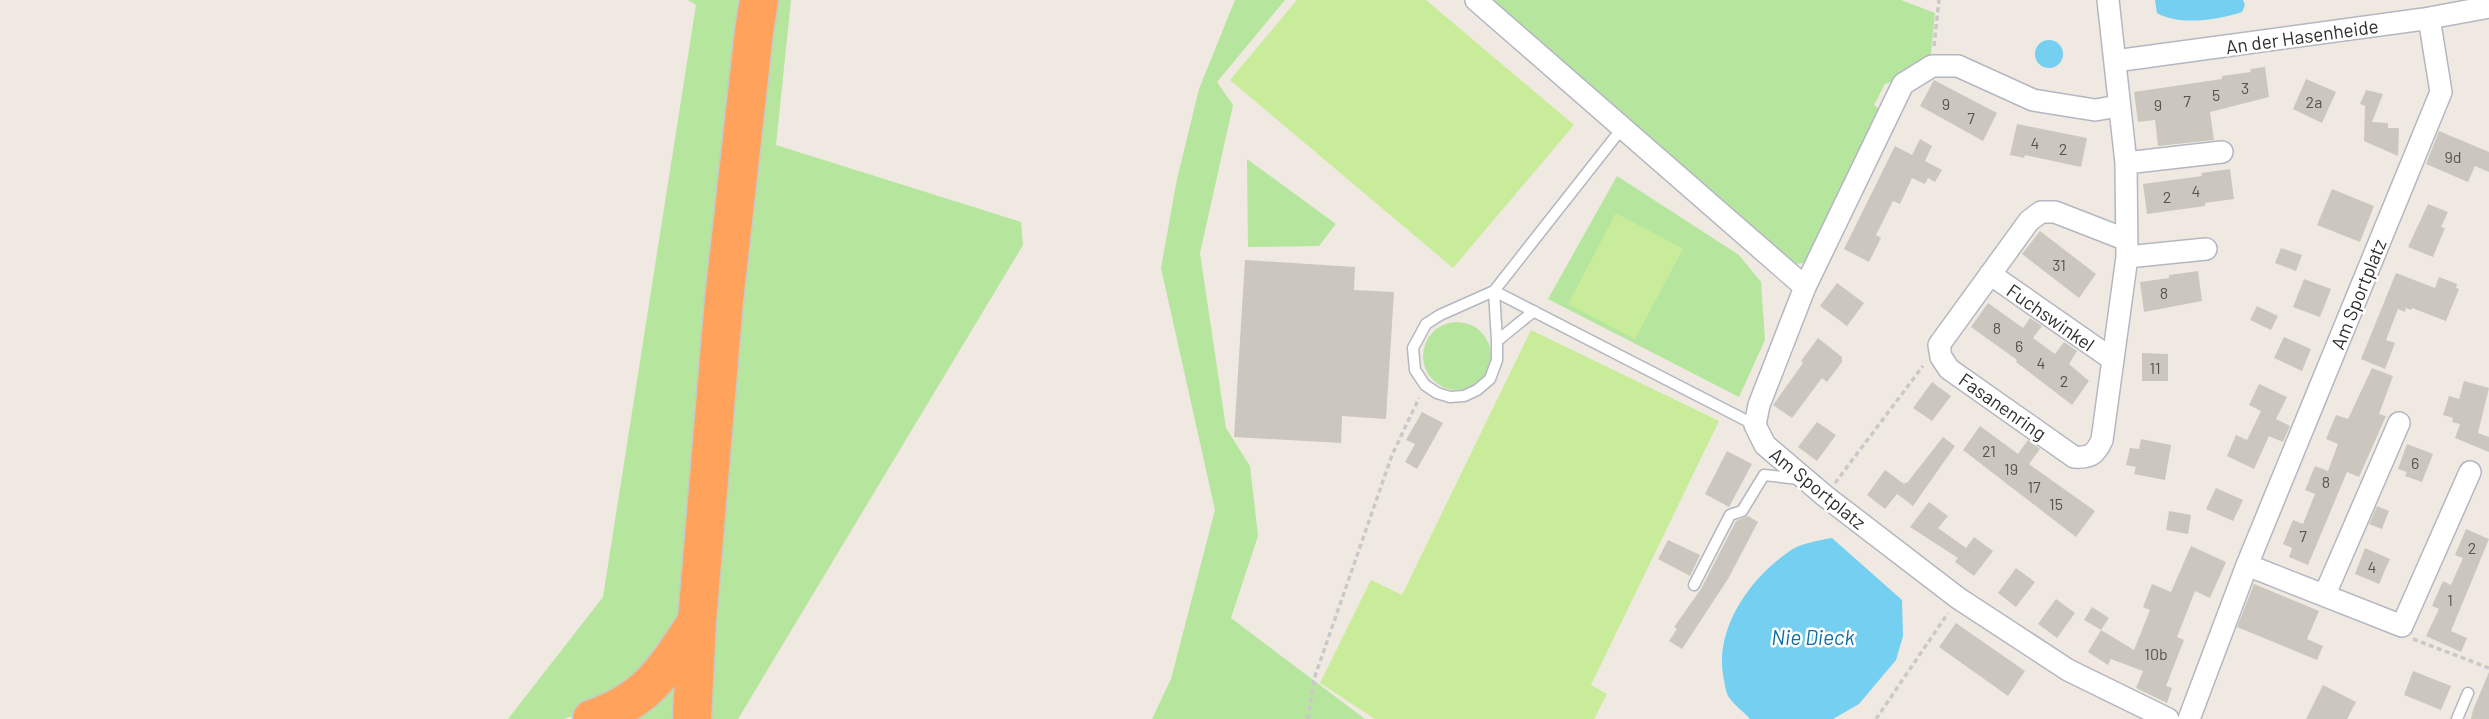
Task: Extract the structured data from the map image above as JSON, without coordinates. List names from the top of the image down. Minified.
{"streets":{"street":["An der Hasenheide","Am Sportplatz","Fuchswinkel","Fasanenring"]},"crossings":[["An der Hasenheide","Am Sportplatz"],["An der Hasenheide","Fasanenring"],["Fuchswinkel","Fasanenring"]],"water":["Nie Dieck"],"house_numbers":["3","5","7","2a","9","9","7","4","2","9d","4","2","31","8","8","6","4","11","2","21","6","19","8","17","15","7","2","4","1","10b"]}
